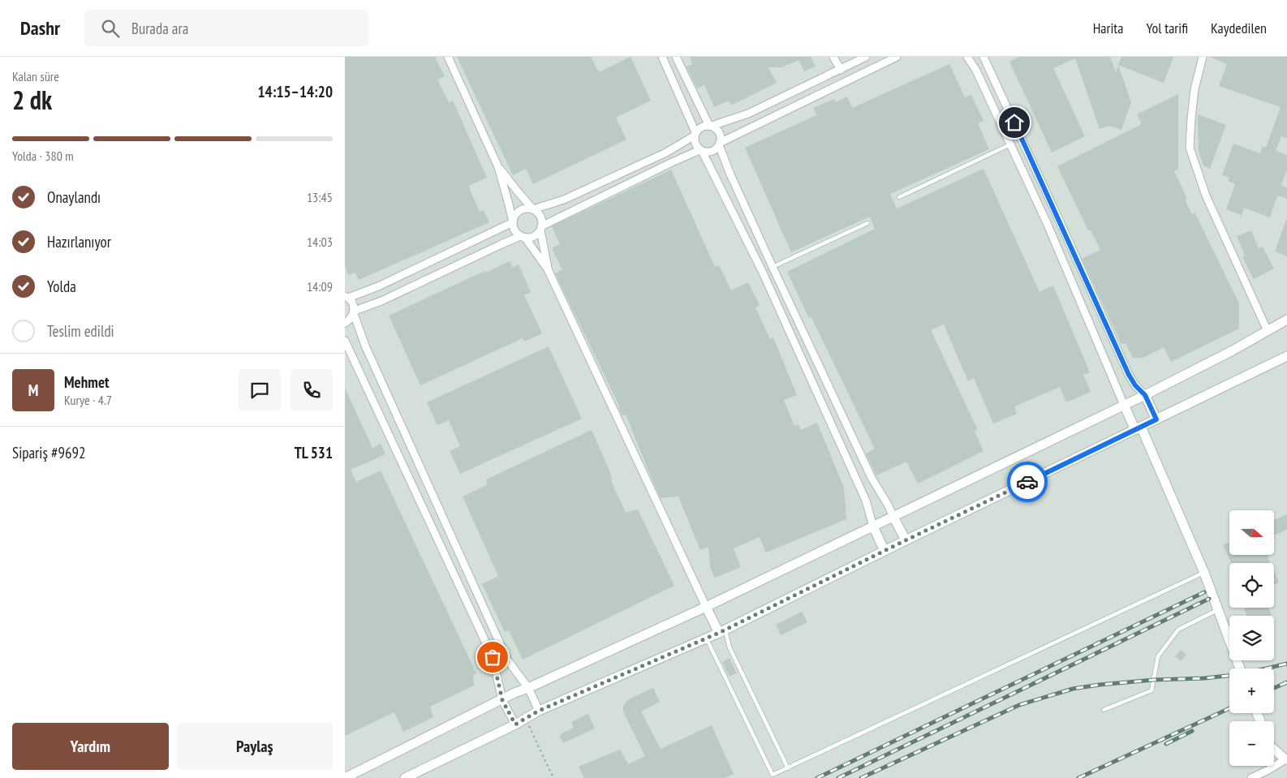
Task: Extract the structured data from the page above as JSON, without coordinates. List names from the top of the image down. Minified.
{"north":"right","page":{"header":"Dashr","search":"Burada ara","nav":["Harita","Yol tarifi","Kaydedilen"],"heading":["2 dk","Kalan süre","14:15–14:20"],"panel":["Mehmet","Kurye · 4.7","Sipariş #9692","TL 531"],"bar":"Yolda · 380 m","list":[["Onaylandı","13:45"],["Hazırlanıyor","14:03"],["Yolda","14:09"],"Teslim edildi"],"round":"M","map_buttons":["+","−"],"buttons":["Yardım","Paylaş"]}}
